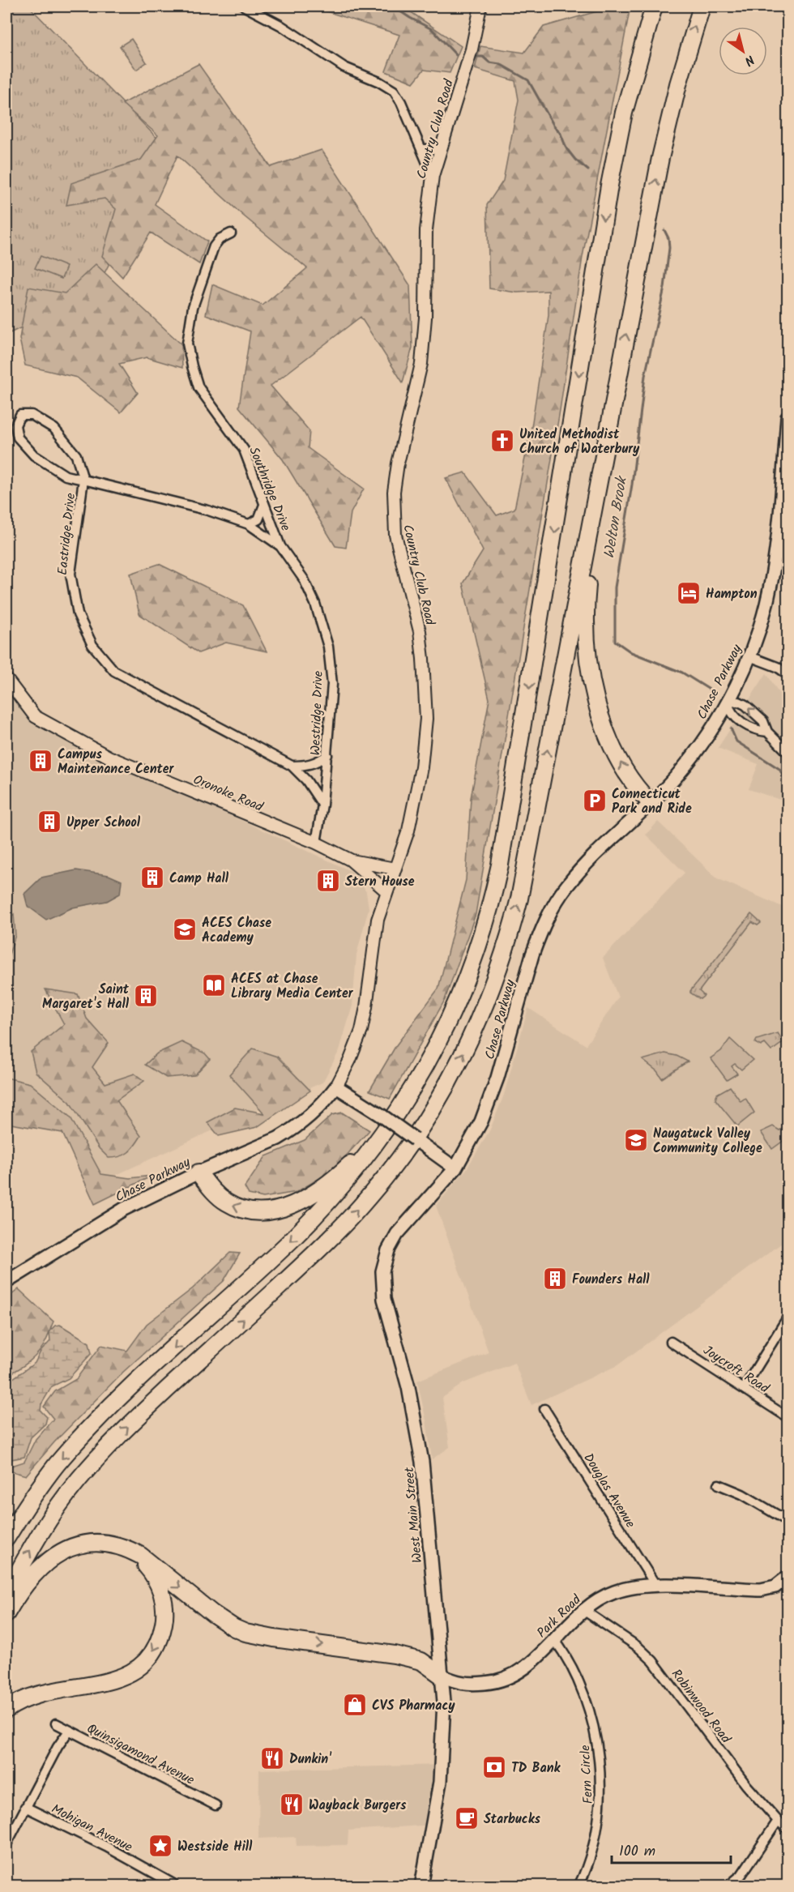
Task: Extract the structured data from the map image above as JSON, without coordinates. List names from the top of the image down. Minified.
{"streets":{"main road":["Chase Parkway","West Main Street","Park Road"],"street":["Country Club Road","Southridge Drive","Eastridge Drive","Westridge Drive","Oronoke Road","Joycroft Road","Douglas Avenue","Robinwood Road","Quinsigamond Avenue","Fern Circle","Mohigan Avenue"]},"crossings":[["Country Club Road","Chase Parkway"],["Country Club Road","Oronoke Road"],["Southridge Drive","Westridge Drive"],["Eastridge Drive","Westridge Drive"],["Chase Parkway","West Main Street"],["Westridge Drive","Oronoke Road"],["Douglas Avenue","Park Road"],["West Main Street","Park Road"],["Park Road","Robinwood Road"],["Park Road","Fern Circle"]],"water":["Welton Brook"],"places":{"church":["United Methodist Church of Waterbury"],"hotel":["Hampton"],"building":["Campus Maintenance Center","Upper School","Camp Hall","Stern House","Saint Margaret's Hall","Founders Hall"],"parking":["Connecticut Park and Ride"],"school or university":["ACES Chase Academy","Naugatuck Valley Community College"],"library":["ACES at Chase Library Media Center"],"shop":["CVS Pharmacy"],"restaurant":["Dunkin'","Wayback Burgers"],"bank":["TD Bank"],"cafe":["Starbucks"],"place":["Westside Hill"]},"scale_bar":"100 m","north":"bottom right"}
